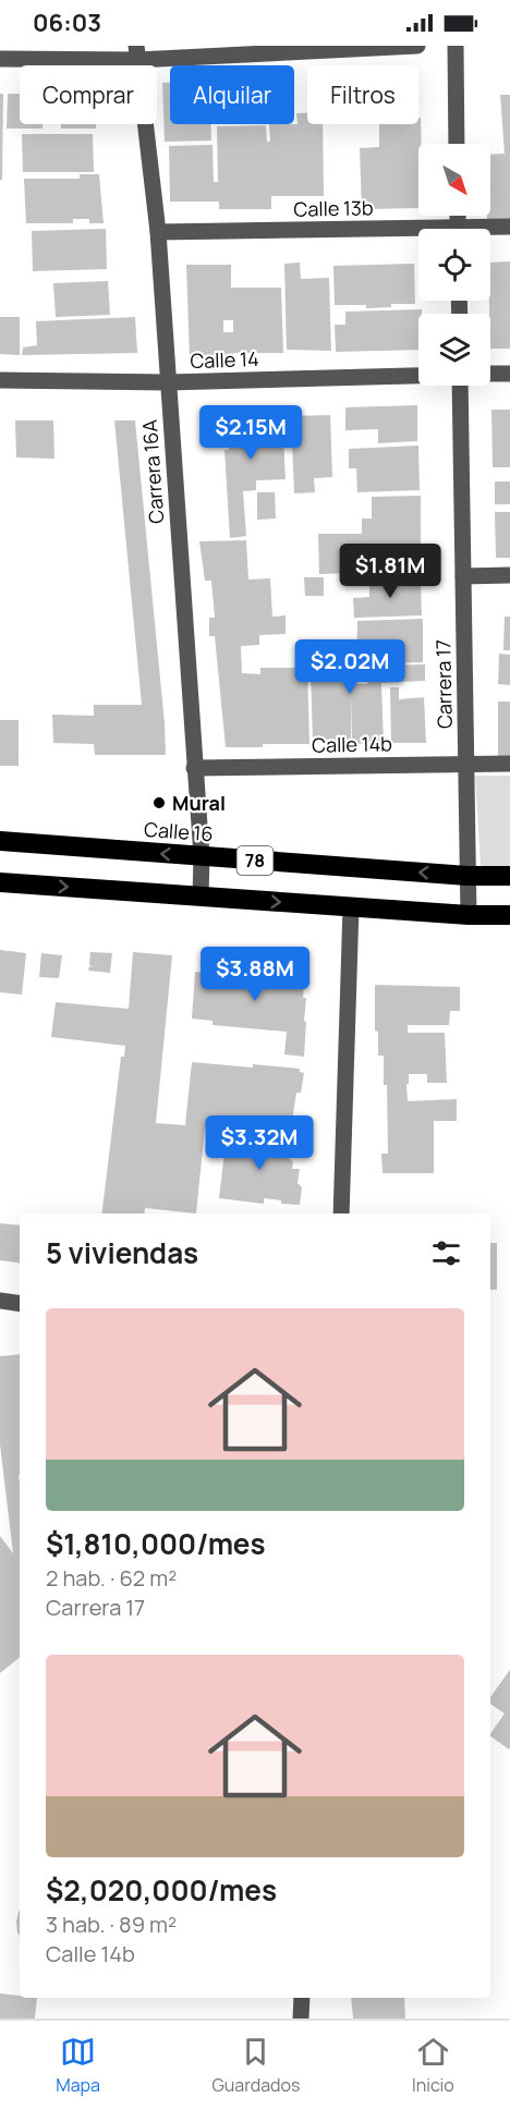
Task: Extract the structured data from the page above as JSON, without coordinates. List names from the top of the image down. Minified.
{"streets":{"highway":["Calle 16","78"],"street":["Calle 13b","Calle 14","Carrera 16A","Carrera 17","Calle 14b"]},"crossings":[["Calle 13b","Carrera 16A"],["Calle 14","Carrera 16A"],["Carrera 16A","Calle 14b"],["Carrera 16A","Calle 16"],["Carrera 16A","78"],["Carrera 17","Calle 14b"],["Carrera 17","Calle 16"],["Carrera 17","78"]],"places":["Mural"],"north":"bottom right","page":{"status":"06:03","chip":["Comprar","Alquilar","Filtros"],"price":["$2.15M","$1.81M","$2.02M","$3.88M","$3.32M"],"heading":"5 viviendas","list":[{"name":"$1,810,000/mes","note":"2 hab. · 62 m² · Carrera 17"},{"name":"$2,020,000/mes","note":"3 hab. · 89 m² · Calle 14b"}],"tabs":["Mapa","Guardados","Inicio"]}}
